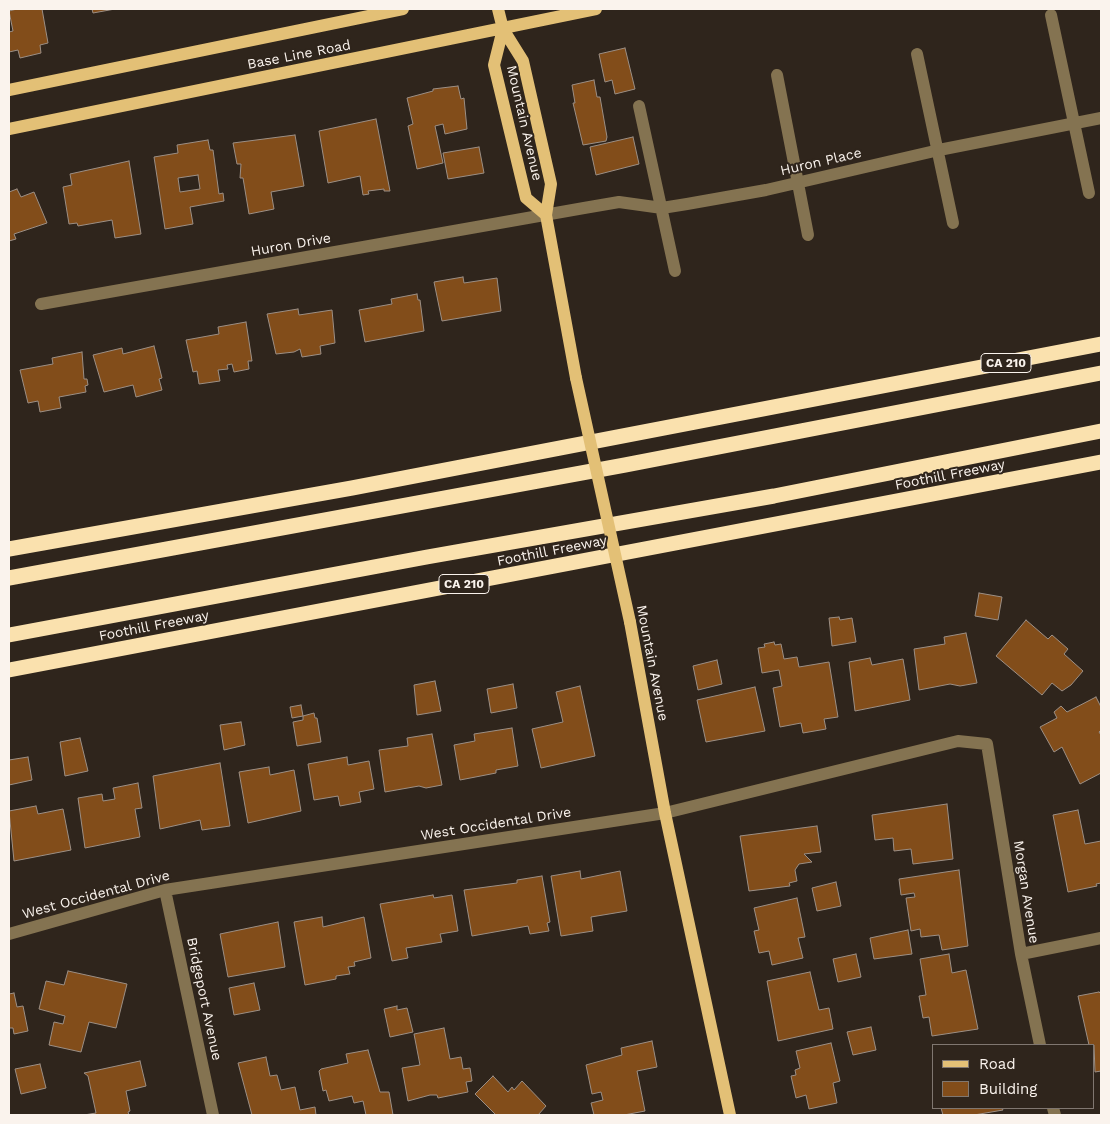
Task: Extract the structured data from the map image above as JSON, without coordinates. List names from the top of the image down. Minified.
{"streets":{"highway":["CA 210","Foothill Freeway"],"main road":["Base Line Road","Mountain Avenue"],"street":["Huron Place","Huron Drive","West Occidental Drive","Morgan Avenue","Bridgeport Avenue"]},"crossings":[["Base Line Road","Mountain Avenue"],["Mountain Avenue","Huron Place"],["Mountain Avenue","Huron Drive"],["Mountain Avenue","West Occidental Drive"],["Huron Place","Huron Drive"],["West Occidental Drive","Morgan Avenue"],["West Occidental Drive","Bridgeport Avenue"]],"legend":["Road","Building"]}
